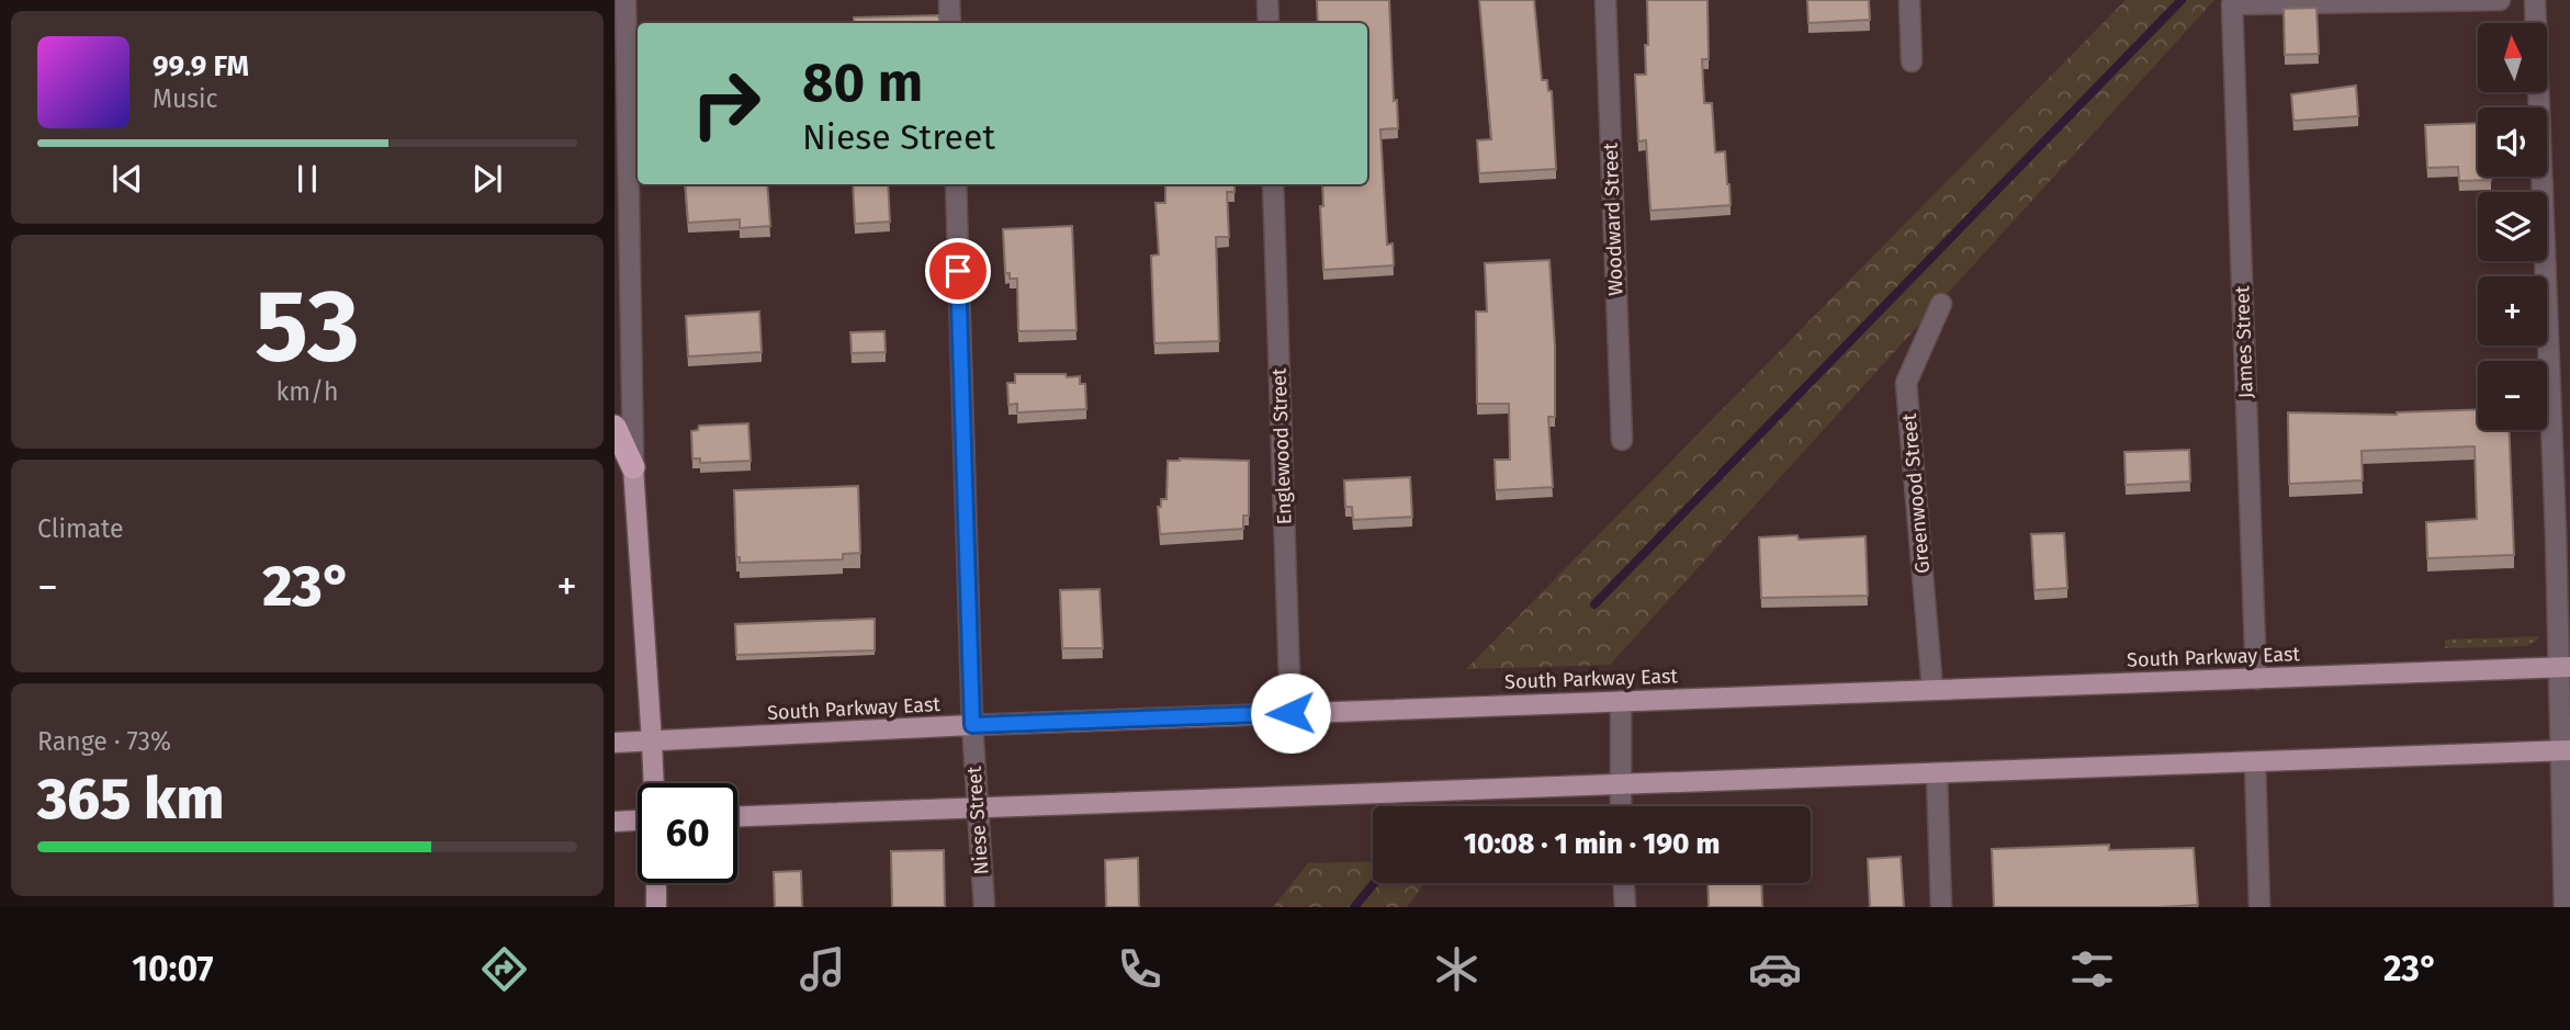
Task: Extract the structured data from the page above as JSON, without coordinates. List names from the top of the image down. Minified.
{"streets":{"main road":["South Parkway East"],"street":["Woodward Street","James Street","Englewood Street","Greenwood Street","Niese Street"]},"crossings":[["James Street","South Parkway East"],["Englewood Street","South Parkway East"],["Greenwood Street","South Parkway East"],["South Parkway East","Niese Street"]],"north":"top","page":{"map_buttons":["+","−"],"turn":["80 m","Niese Street"],"song":["99.9 FM","Music"],"tile":[["53","km/h"],"Climate",["Range · 73%","365 km"]],"heat":["−","23°","+"],"limit":"60","trip":"10:08 · 1 min · 190 m","tabs":["10:07","23°"]}}
